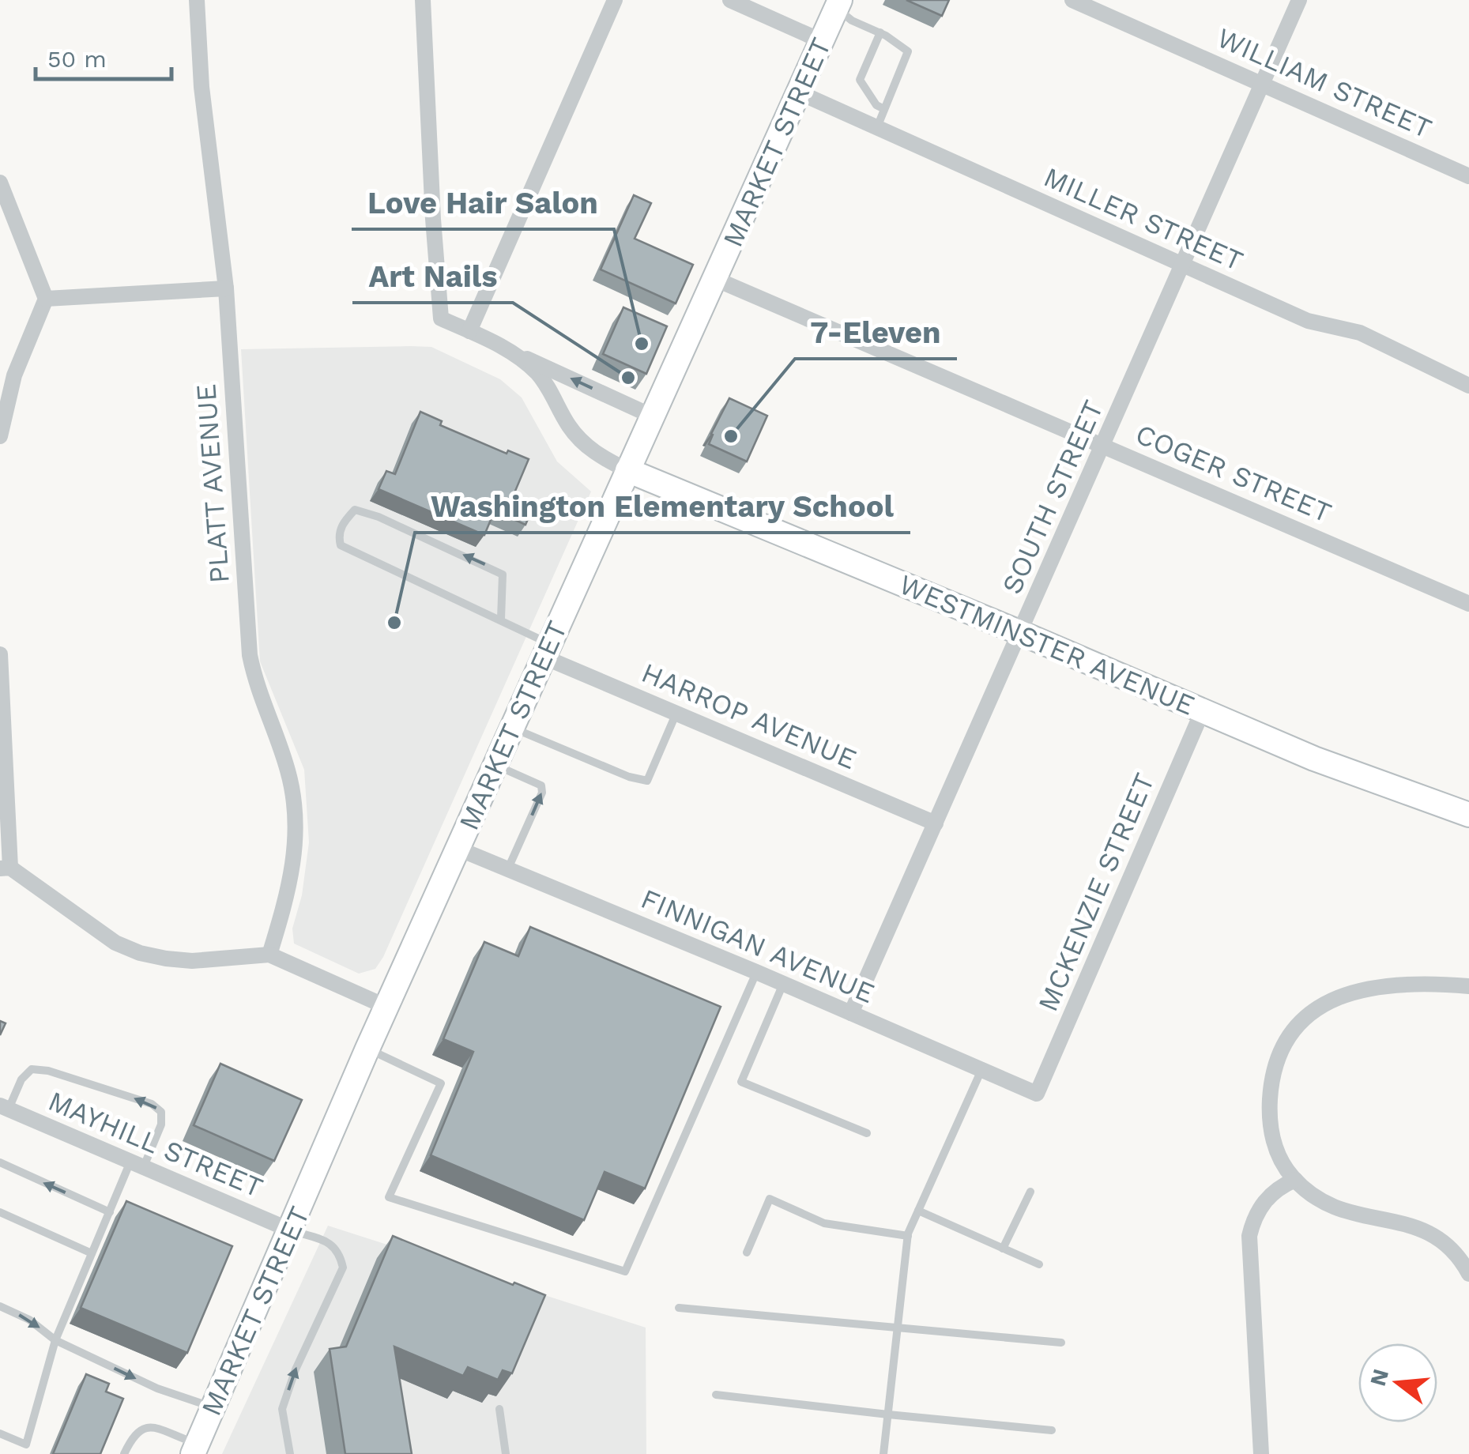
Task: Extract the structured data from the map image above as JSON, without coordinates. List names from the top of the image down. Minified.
{"streets":{"main road":["MARKET STREET","WESTMINSTER AVENUE"],"street":["WILLIAM STREET","MILLER STREET","COGER STREET","PLATT AVENUE","SOUTH STREET","HARROP AVENUE","MCKENZIE STREET","FINNIGAN AVENUE","MAYHILL STREET"]},"crossings":[["WILLIAM STREET","SOUTH STREET"],["MARKET STREET","MILLER STREET"],["MARKET STREET","COGER STREET"],["MARKET STREET","WESTMINSTER AVENUE"],["MARKET STREET","HARROP AVENUE"],["MARKET STREET","FINNIGAN AVENUE"],["MARKET STREET","MAYHILL STREET"],["MILLER STREET","SOUTH STREET"],["COGER STREET","SOUTH STREET"],["SOUTH STREET","WESTMINSTER AVENUE"],["SOUTH STREET","HARROP AVENUE"],["SOUTH STREET","FINNIGAN AVENUE"],["WESTMINSTER AVENUE","MCKENZIE STREET"],["MCKENZIE STREET","FINNIGAN AVENUE"]],"places":["Love Hair Salon","Art Nails","7-Eleven","Washington Elementary School"],"scale_bar":"50 m","north":"left"}
